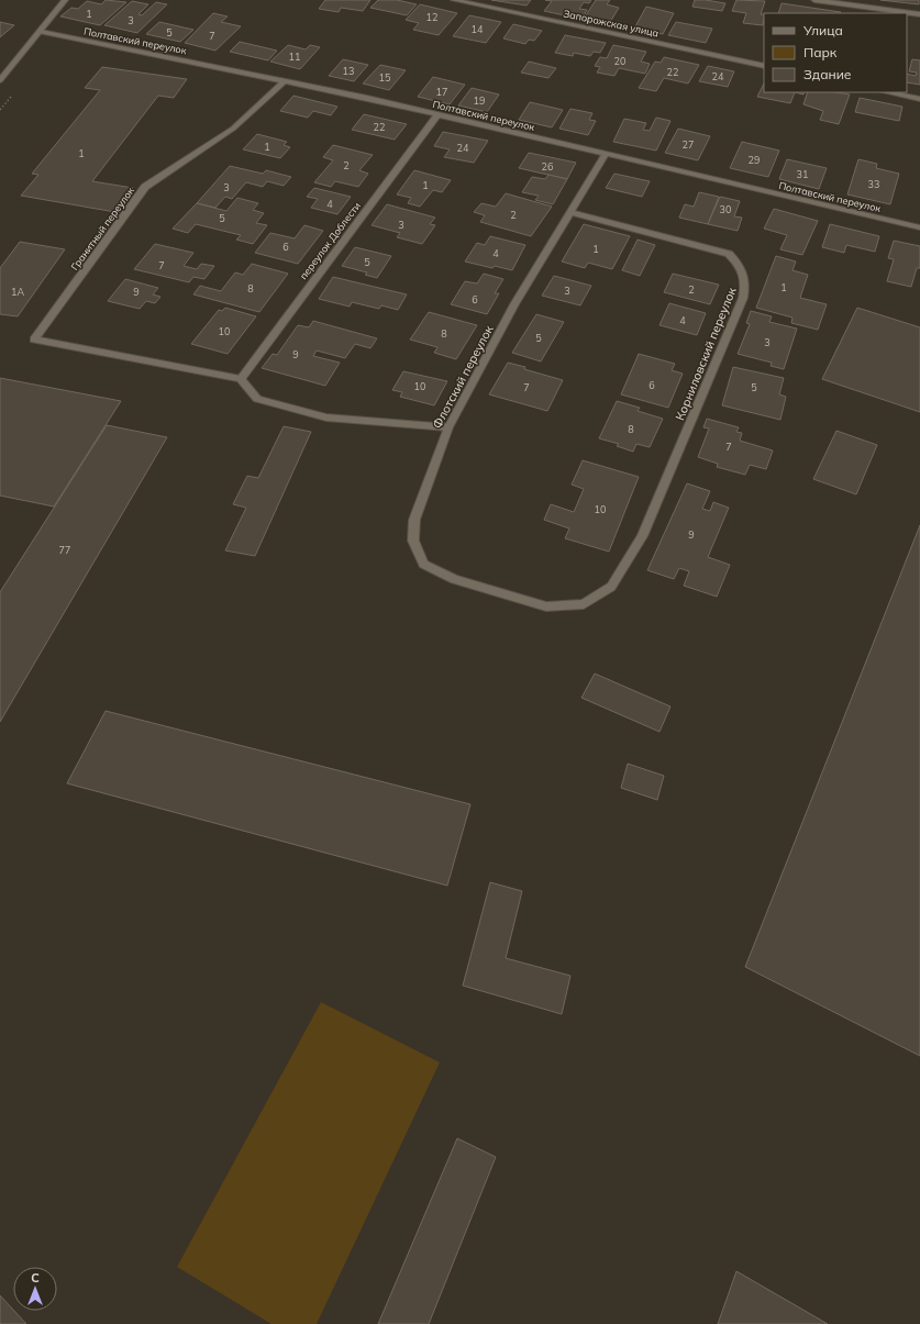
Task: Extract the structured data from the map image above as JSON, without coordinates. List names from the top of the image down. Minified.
{"streets":{"street":["Запорожская улица","Полтавский переулок","Гранитный переулок","переулок Доблести","Корниловский переулок","Флотский переулок"]},"crossings":[["Полтавский переулок","Гранитный переулок"],["Полтавский переулок","переулок Доблести"],["Полтавский переулок","Флотский переулок"],["Гранитный переулок","переулок Доблести"],["Корниловский переулок","Флотский переулок"]],"house_numbers":["1","12","3","14","5","7","11","20","13","22","24","15","17","19","22","27","1","24","1","29","2","26","31","33","1","3","4","30","2","5","3","6","1","4","5","7","1","8","2","3","1А","9","6","4","10","8","5","3","9","6","10","7","5","8","7","10","9","77"],"legend":["Улица","Парк","Здание"],"north":"top"}
